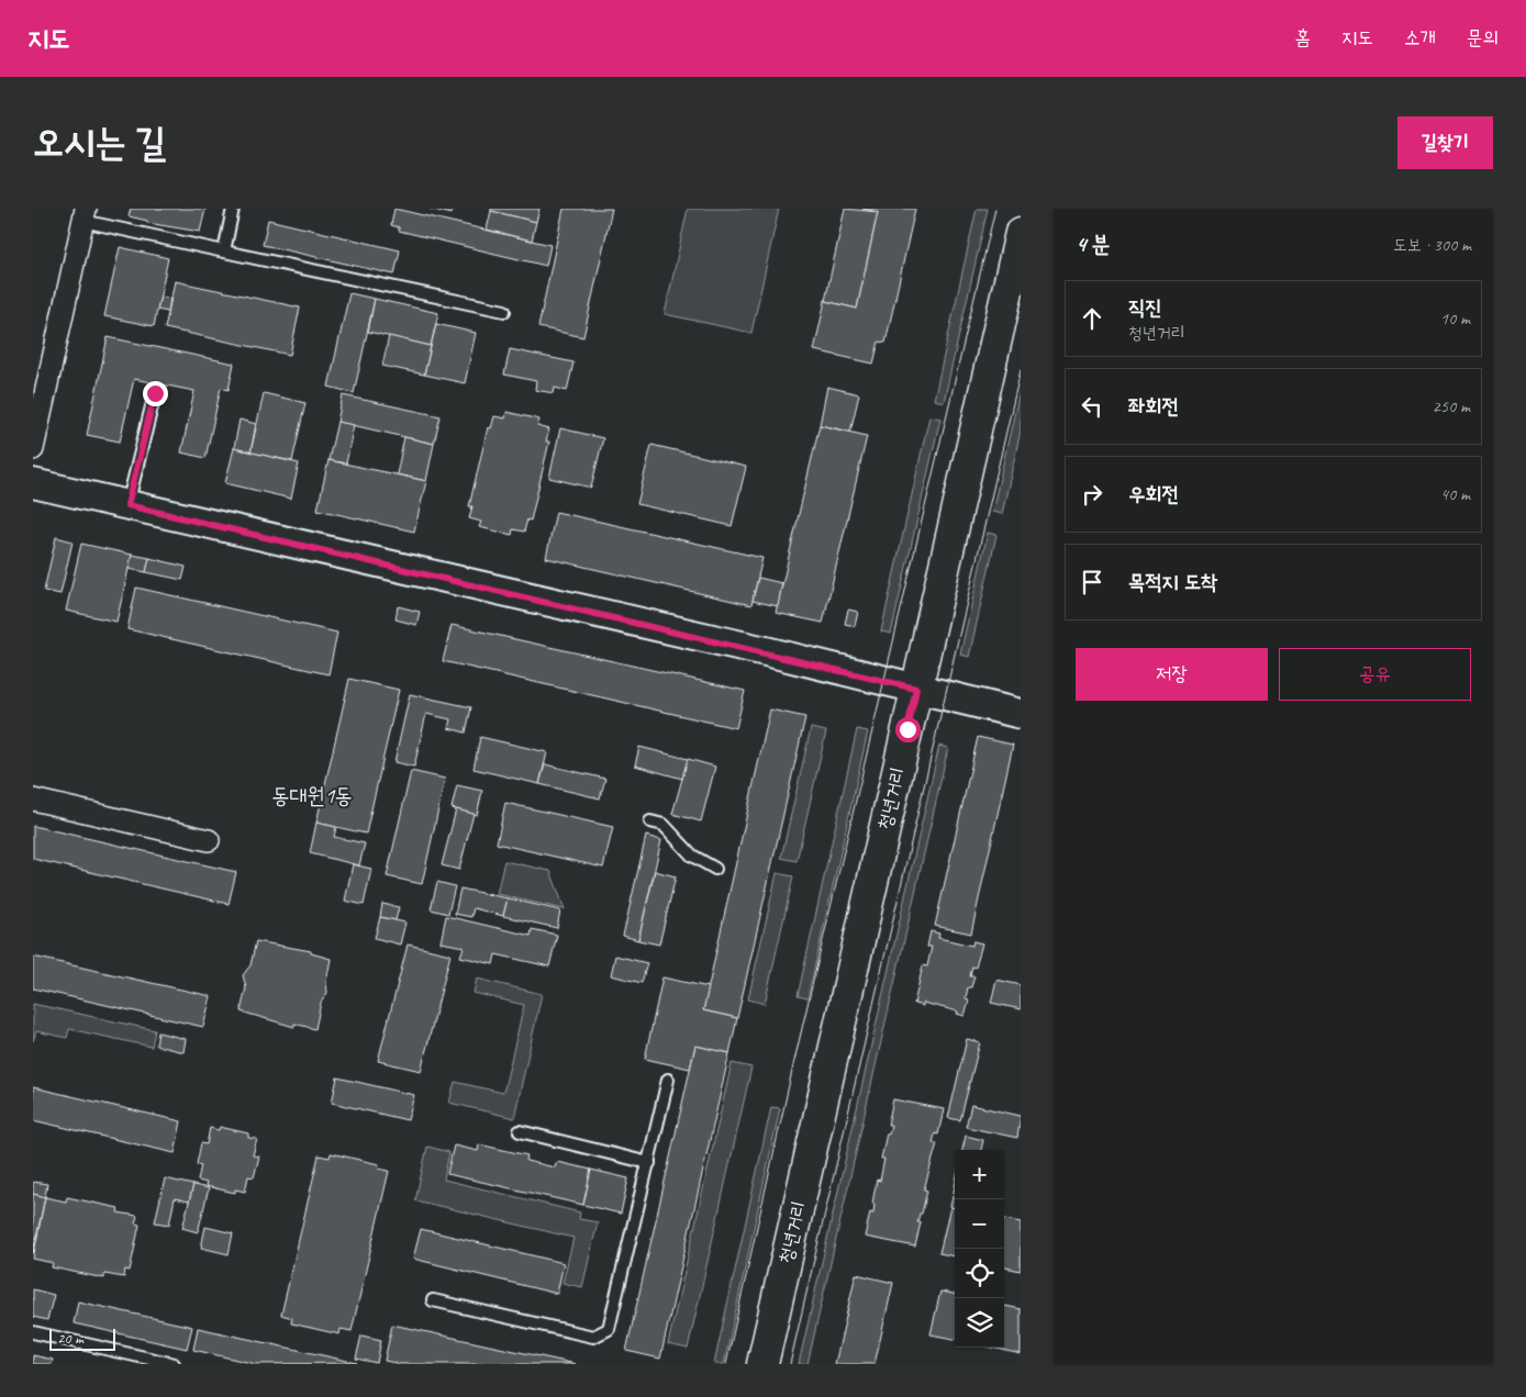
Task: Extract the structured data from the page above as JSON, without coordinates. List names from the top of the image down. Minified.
{"streets":{"main road":["청년거리"]},"districts":["동대원1동"],"scale_bar":"20 m","page":{"header":"지도","nav":["홈","지도","소개","문의"],"buttons":["길찾기",["저장","공유"]],"title":"오시는 길","heading":["4 분","도보 · 300 m"],"list":[["직진","청년거리","10 m"],["좌회전","250 m"],["우회전","40 m"],"목적지 도착"],"map_buttons":["+","−"],"scale":"20 m"}}
